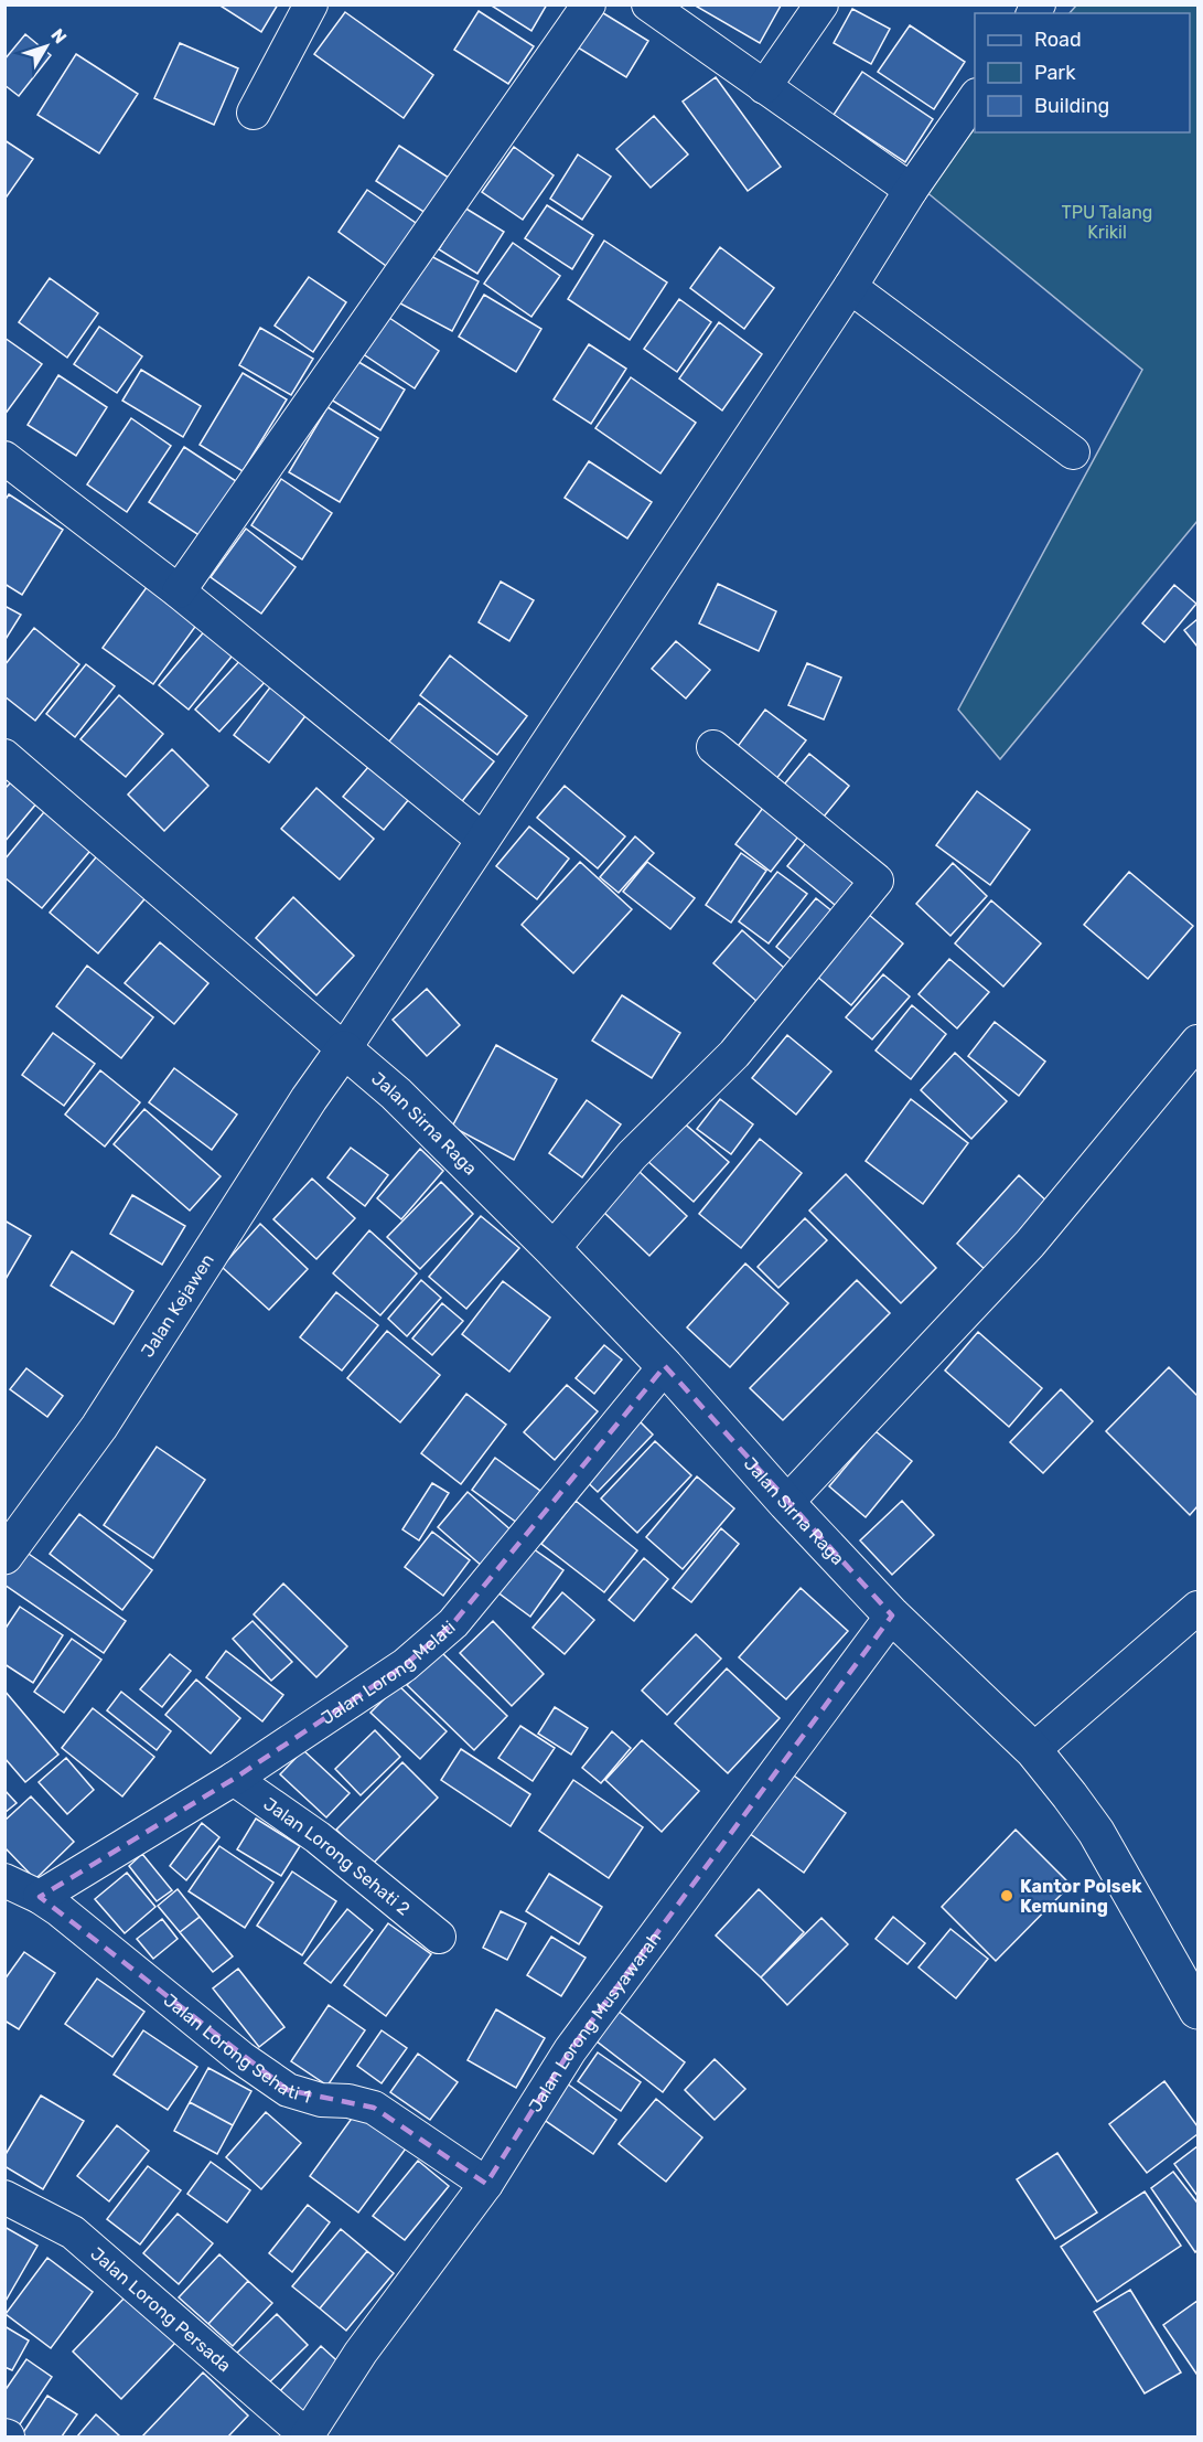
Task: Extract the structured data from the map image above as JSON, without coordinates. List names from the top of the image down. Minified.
{"streets":{"street":["Jalan Sirna Raga","Jalan Kejawen","Jalan Lorong Melati","Jalan Lorong Sehati 2","Jalan Lorong Musyawarah","Jalan Lorong Sehati 1","Jalan Lorong Persada"]},"crossings":[["Jalan Sirna Raga","Jalan Kejawen"],["Jalan Sirna Raga","Jalan Lorong Melati"],["Jalan Sirna Raga","Jalan Lorong Musyawarah"],["Jalan Lorong Melati","Jalan Lorong Sehati 2"],["Jalan Lorong Melati","Jalan Lorong Sehati 1"],["Jalan Lorong Musyawarah","Jalan Lorong Sehati 1"],["Jalan Lorong Musyawarah","Jalan Lorong Persada"]],"parks":["TPU Talang Krikil"],"places":["Kantor Polsek Kemuning"],"legend":["Road","Park","Building"],"north":"top right"}
